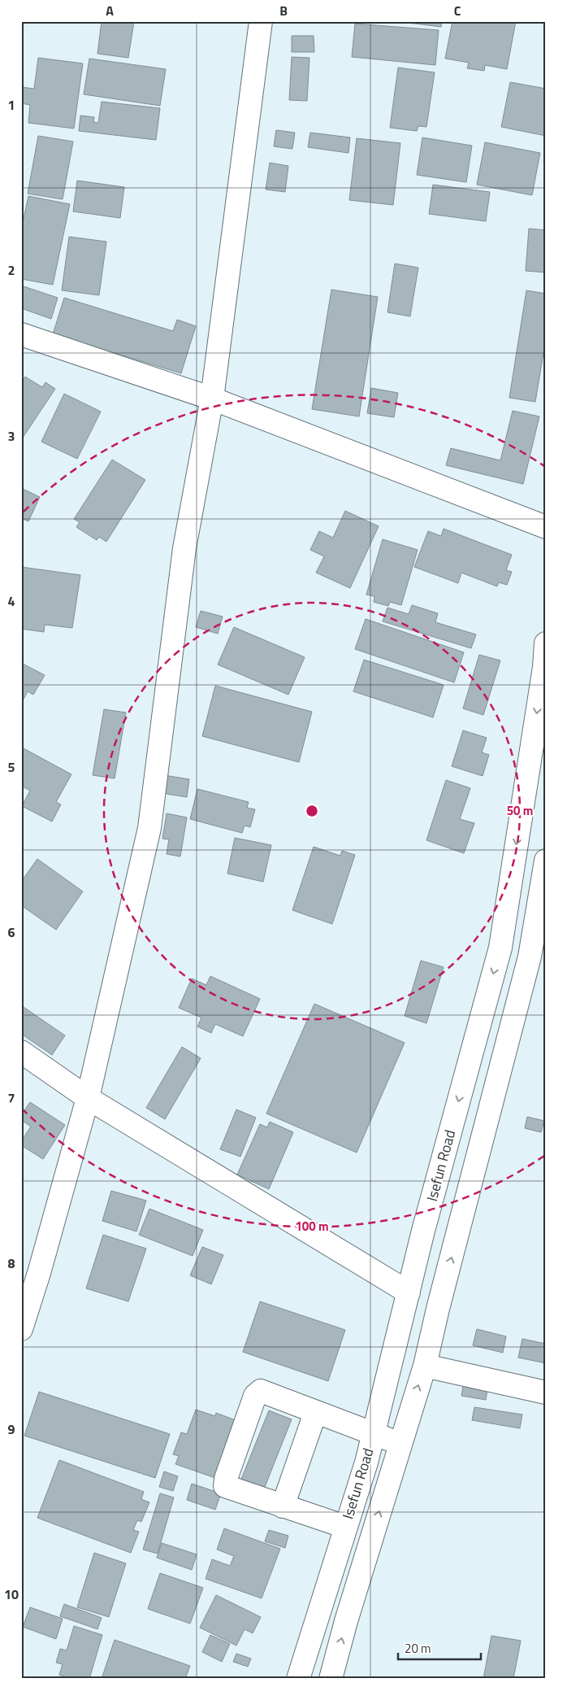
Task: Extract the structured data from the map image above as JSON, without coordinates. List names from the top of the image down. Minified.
{"streets":{"street":["Isefun Road"]},"scale_bar":"20 m","grid":{"columns":["A","B","C"],"rows":["1","2","3","4","5","6","7","8","9","10"]},"rings":["50 m","100 m"]}
